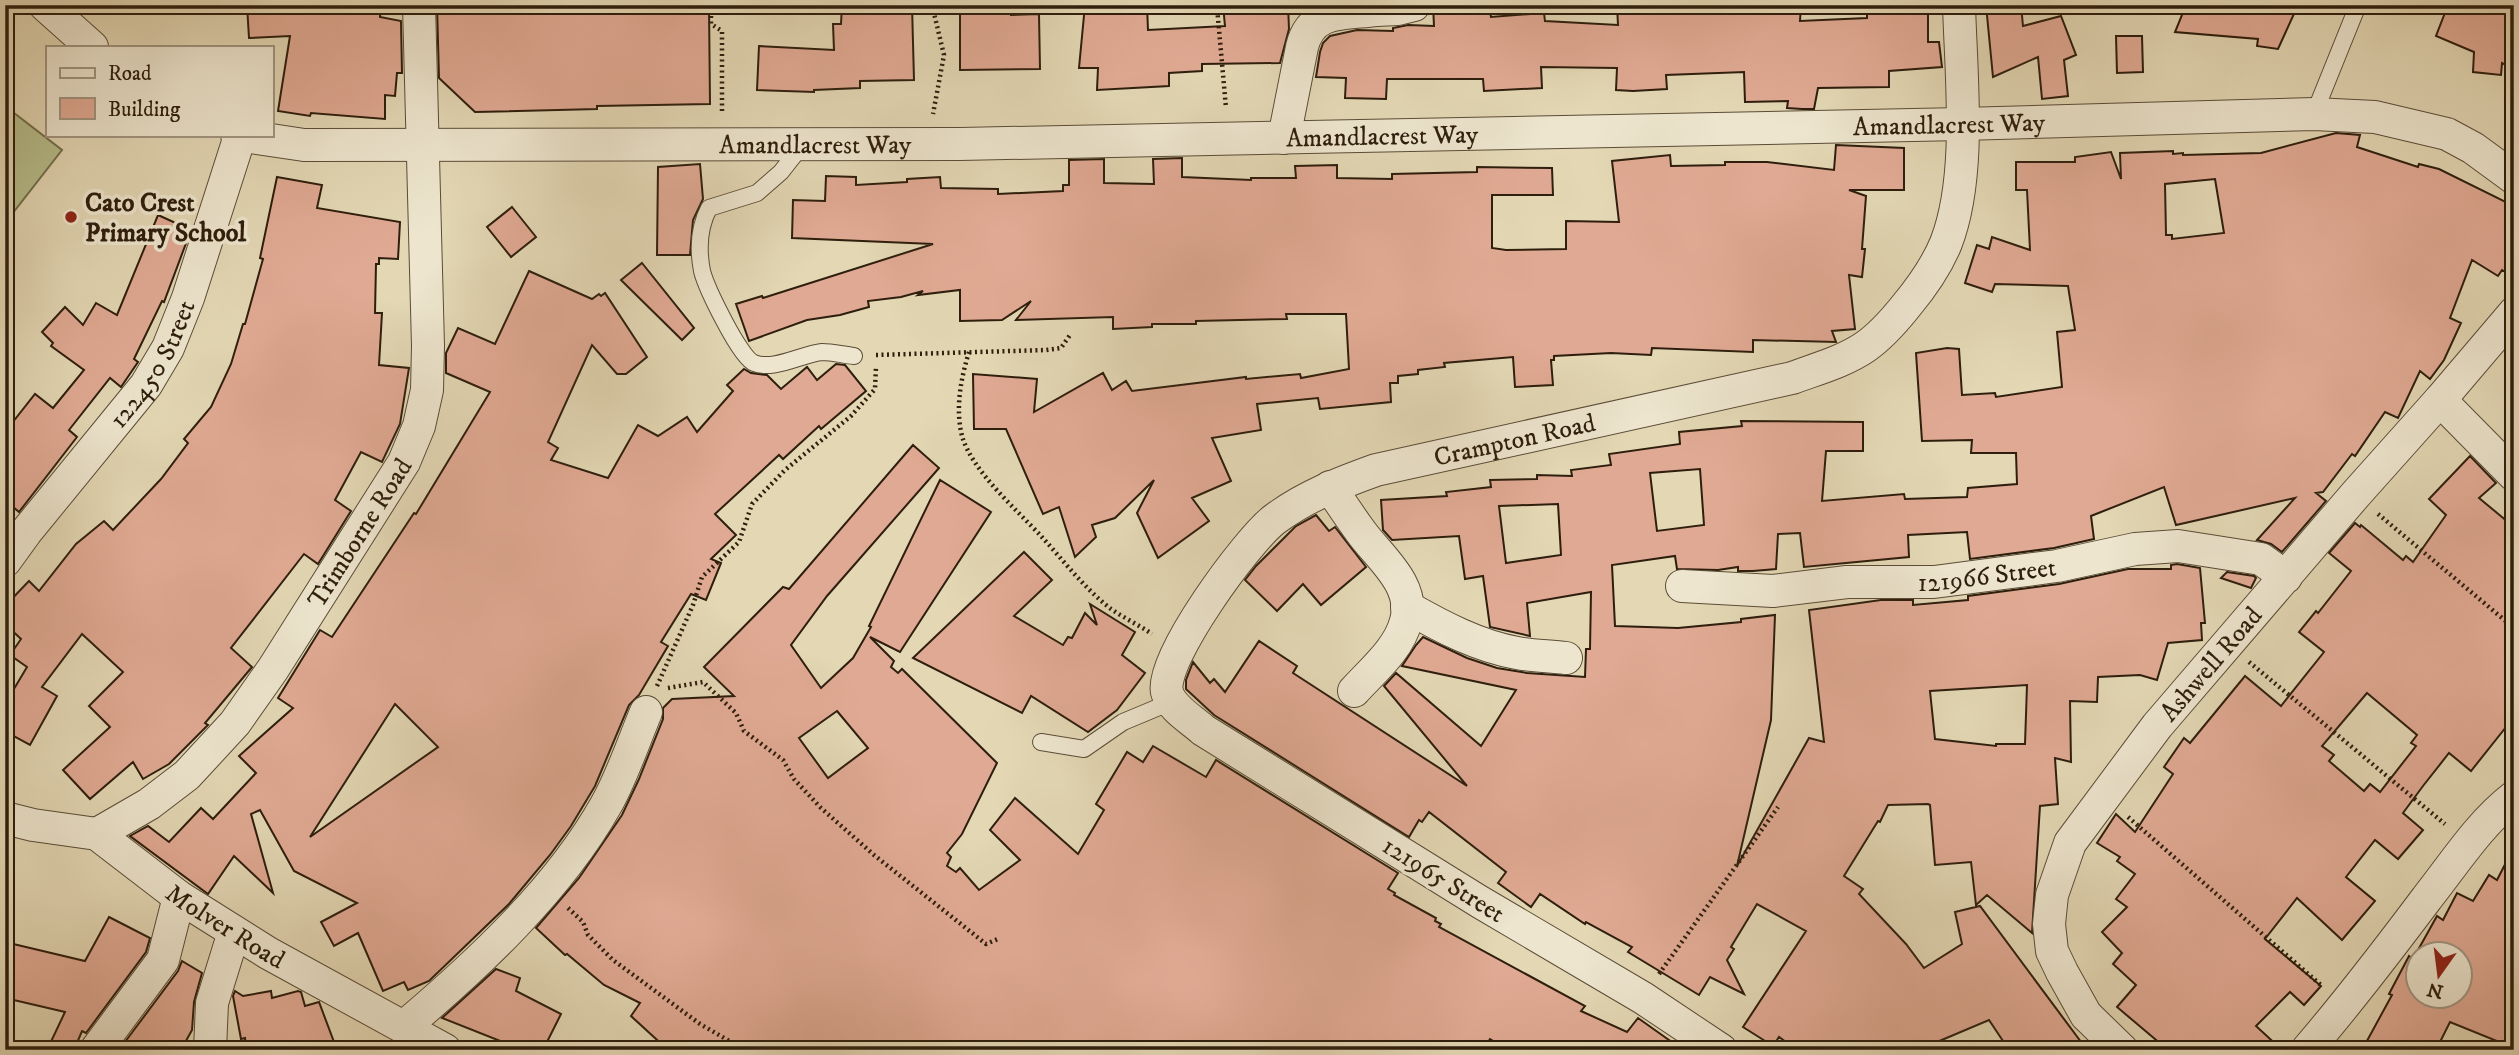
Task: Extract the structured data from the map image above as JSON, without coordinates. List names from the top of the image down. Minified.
{"streets":{"street":["Amandlacrest Way","122450 Street","Crampton Road","Trimborne Road","121966 Street","Ashwell Road","121965 Street","Molver Road"]},"crossings":[["Amandlacrest Way","Crampton Road"],["Amandlacrest Way","Trimborne Road"],["Crampton Road","121965 Street"],["Trimborne Road","Molver Road"],["121966 Street","Ashwell Road"]],"places":["Cato Crest Primary School"],"legend":["Road","Building"],"north":"bottom"}
